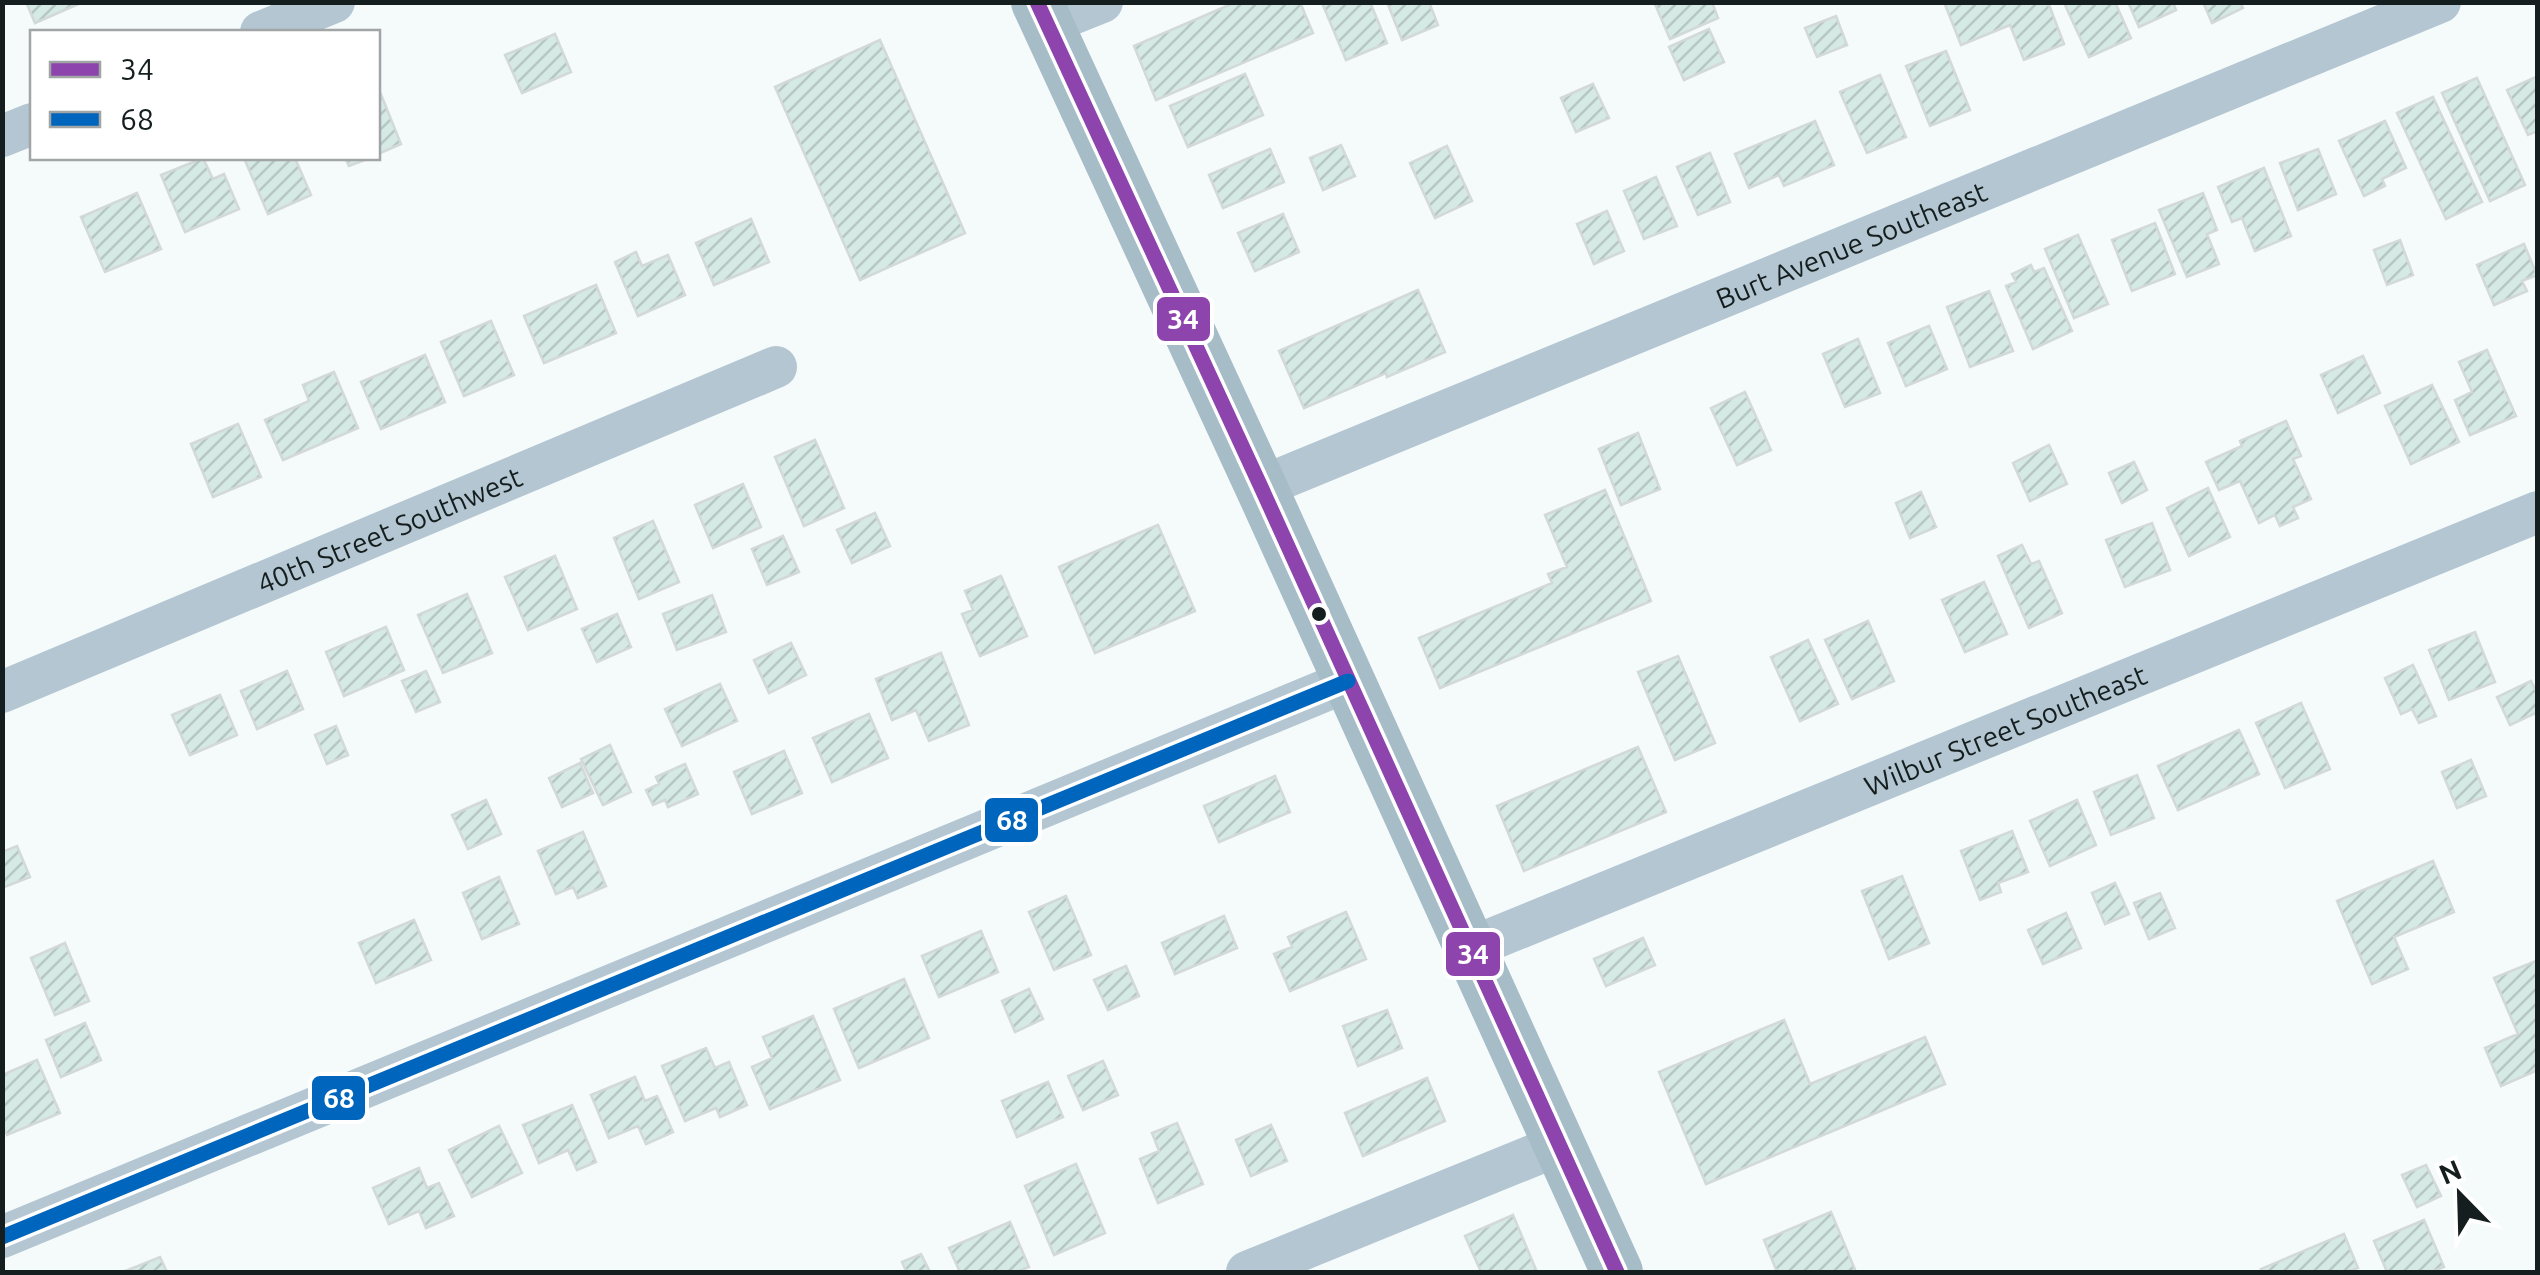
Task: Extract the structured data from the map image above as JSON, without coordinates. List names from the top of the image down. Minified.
{"streets":{"street":["Burt Avenue Southeast","40th Street Southwest","Wilbur Street Southeast"]},"lines":["transit line 34","transit line 68"],"legend":["34","68"],"north":"top left"}
